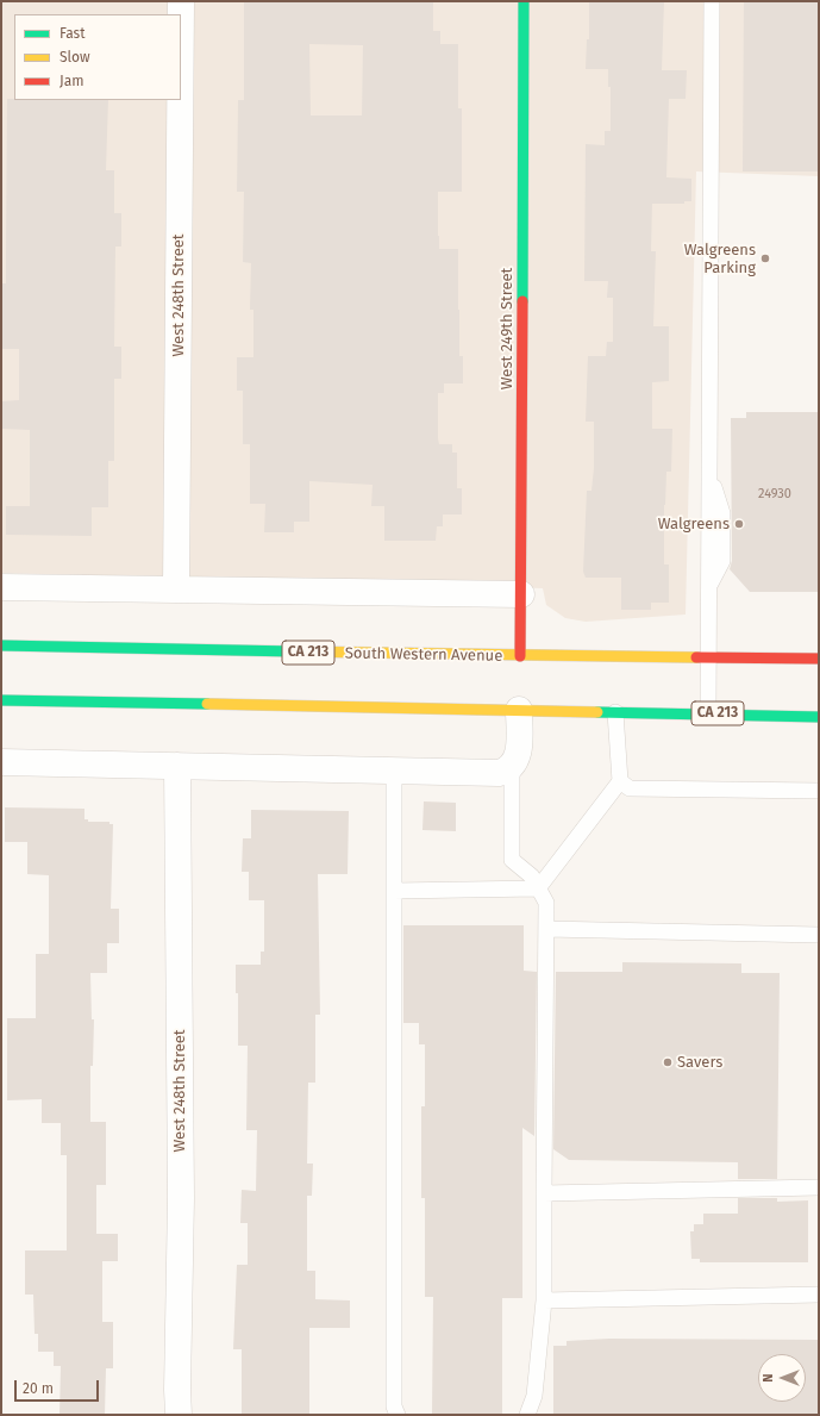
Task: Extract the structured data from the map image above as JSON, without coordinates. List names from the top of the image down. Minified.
{"streets":{"main road":["West 249th Street","CA 213","South Western Avenue"],"street":["West 248th Street"]},"crossings":[["West 249th Street","South Western Avenue"]],"places":["Walgreens Parking","Walgreens","Savers"],"house_numbers":["24930"],"legend":["Fast","Slow","Jam"],"scale_bar":"20 m","north":"left"}
